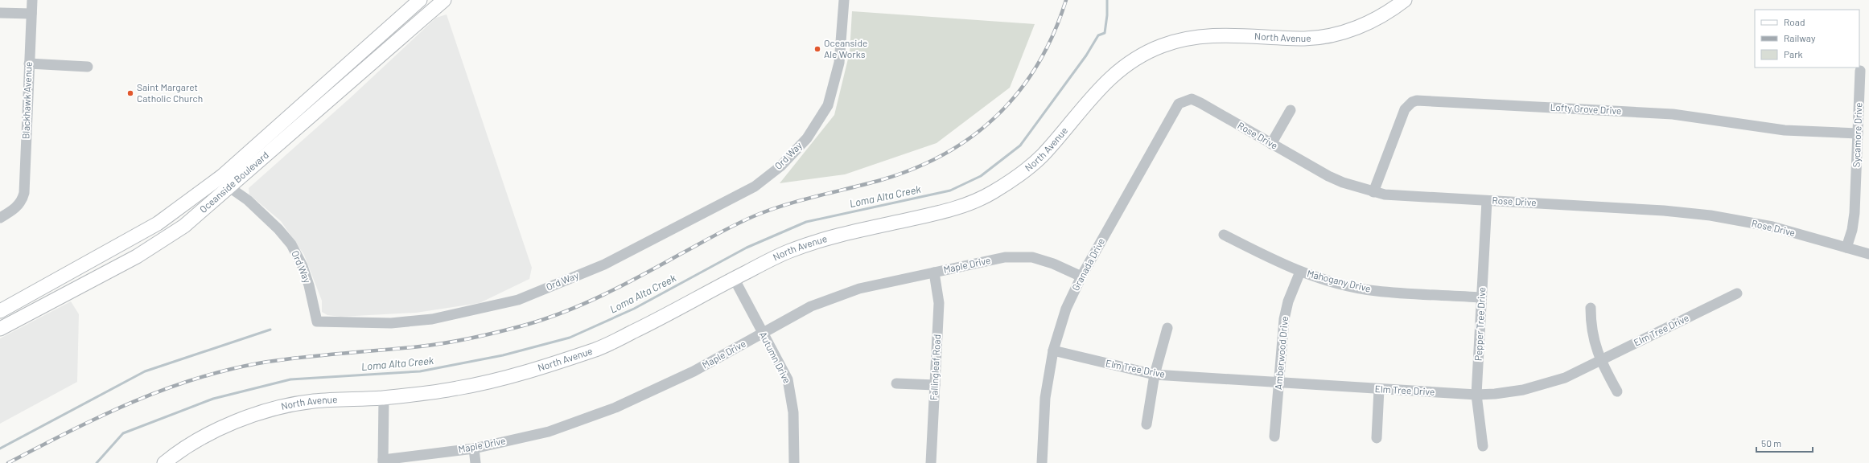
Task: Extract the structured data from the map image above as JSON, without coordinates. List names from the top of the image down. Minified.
{"streets":{"main road":["North Avenue","Oceanside Boulevard"],"street":["Blackhawk Avenue","Lofty Grove Drive","Sycamore Drive","Rose Drive","Ord Way","Granada Drive","Maple Drive","Mahogany Drive","Pepper Tree Drive","Elm Tree Drive","Amberwood Drive","Autumn Drive","Fallingleaf Road"]},"crossings":[["North Avenue","Autumn Drive"],["Lofty Grove Drive","Sycamore Drive"],["Lofty Grove Drive","Rose Drive"],["Sycamore Drive","Rose Drive"],["Rose Drive","Granada Drive"],["Rose Drive","Pepper Tree Drive"],["Ord Way","Oceanside Boulevard"],["Granada Drive","Maple Drive"],["Granada Drive","Elm Tree Drive"],["Maple Drive","Autumn Drive"],["Maple Drive","Fallingleaf Road"],["Mahogany Drive","Pepper Tree Drive"],["Mahogany Drive","Amberwood Drive"],["Pepper Tree Drive","Elm Tree Drive"],["Elm Tree Drive","Amberwood Drive"]],"water":["Loma Alta Creek"],"places":["Oceanside Ale Works","Saint Margaret Catholic Church"],"legend":["Road","Railway","Park"],"scale_bar":"50 m"}
